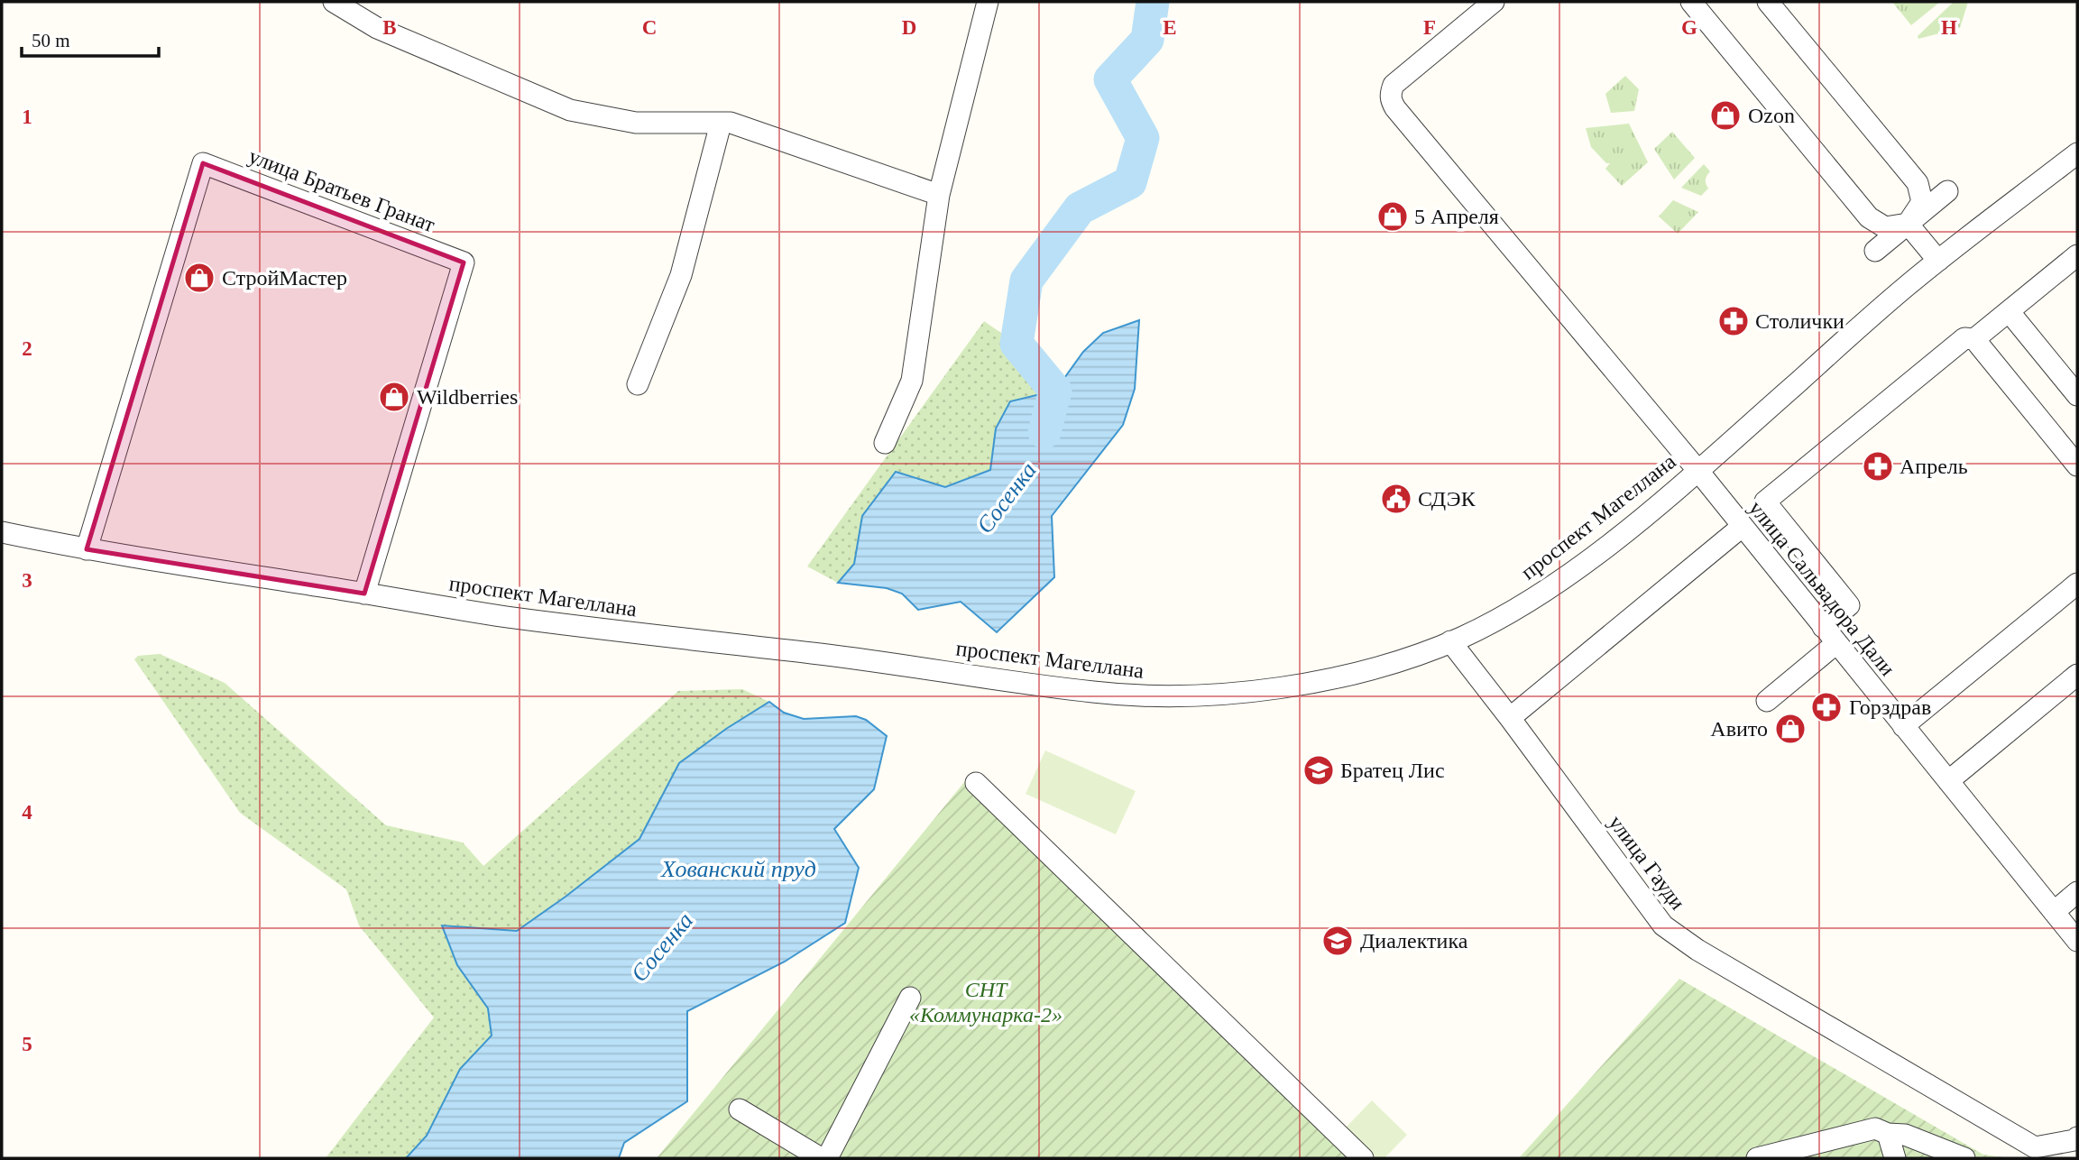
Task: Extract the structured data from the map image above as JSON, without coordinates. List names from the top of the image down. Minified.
{"streets":{"street":["улица Братьев Гранат","проспект Магеллана","улица Сальвадора Дали","улица Гауди"]},"crossings":[["улица Братьев Гранат","проспект Магеллана"],["проспект Магеллана","улица Сальвадора Дали"],["проспект Магеллана","улица Гауди"]],"water":["Сосенка","Хованский пруд"],"parks":["СНТ «Коммунарка-2»"],"places":{"shop":["Ozon","5 Апреля","СтройМастер","Wildberries","Авито"],"pharmacy":["Столички","Апрель","Горздрав"],"public building":["СДЭК"],"school or university":["Братец Лис","Диалектика"]},"scale_bar":"50 m","grid":{"columns":["B","C","D","E","F","G","H"],"rows":["1","2","3","4","5"]}}
